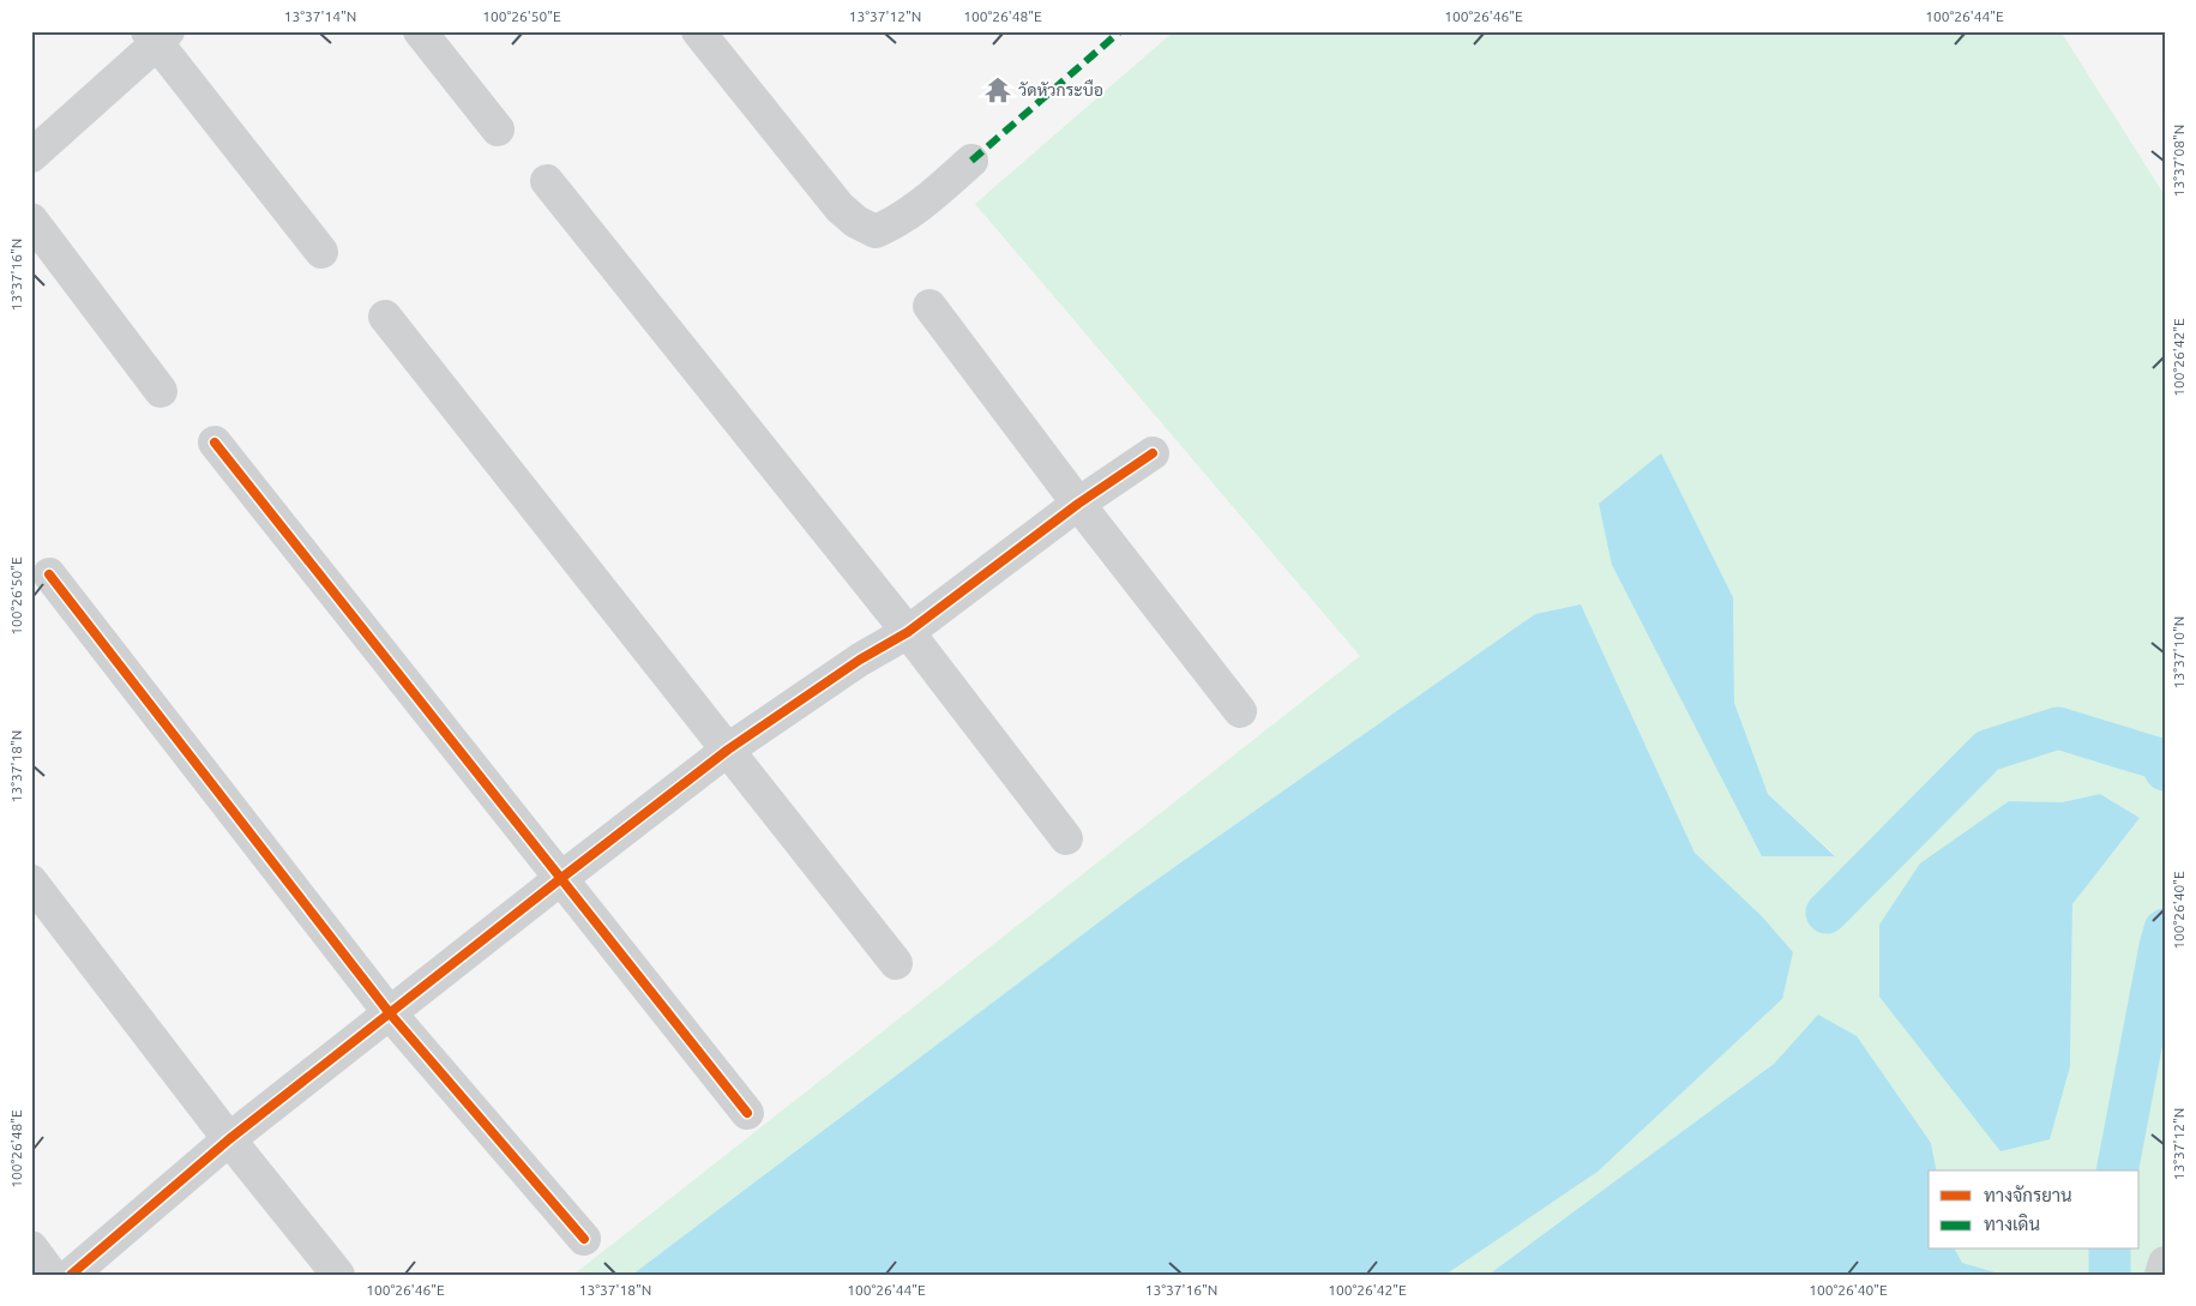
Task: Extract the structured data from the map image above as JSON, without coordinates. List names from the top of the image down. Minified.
{"places":{"temple":["วัดหัวกระบือ"]},"legend":["ทางจักรยาน","ทางเดิน"],"coordinates":["13°37'14\"N","100°26'50\"E","13°37'12\"N","100°26'48\"E","100°26'46\"E","100°26'44\"E","13°37'08\"N","13°37'16\"N","100°26'42\"E","13°37'10\"N","13°37'18\"N","100°26'40\"E"]}
